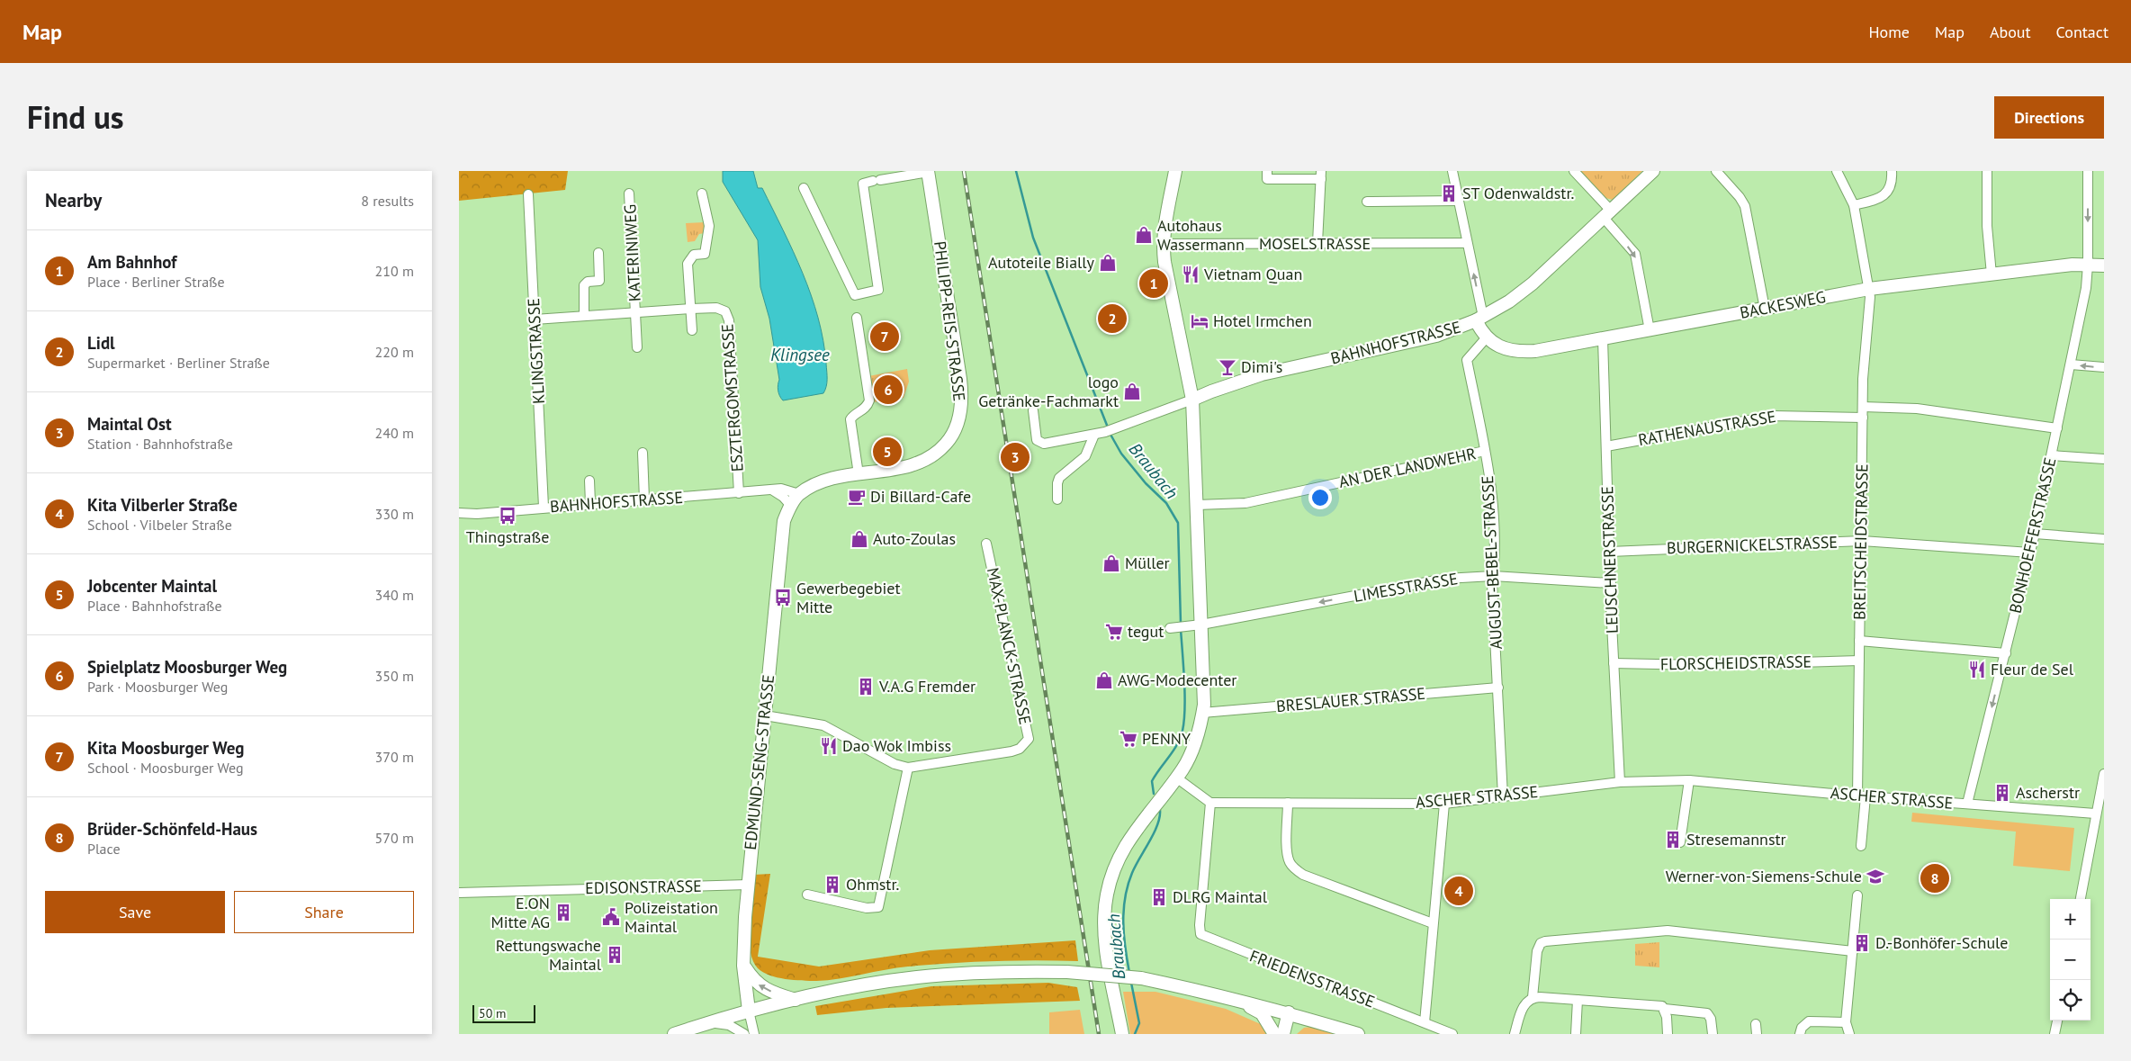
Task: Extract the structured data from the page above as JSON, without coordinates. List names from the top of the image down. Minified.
{"streets":{"street":["MOSELSTRASSE","KATERINIWEG","BACKESWEG","PHILIPP-REIS-STRASSE","BAHNHOFSTRASSE","KLINGSTRASSE","ESZTERGOMSTRASSE","RATHENAUSTRASSE","AN DER LANDWEHR","BONHOEFFERSTRASSE","BREITSCHEIDSTRASSE","BURGERNICKELSTRASSE","LEUSCHNERSTRASSE","AUGUST-BEBEL-STRASSE","LIMESSTRASSE","MAX-PLANCK-STRASSE","FLORSCHEIDSTRASSE","BRESLAUER STRASSE","EDMUND-SENG-STRASSE","ASCHER STRASSE","EDISONSTRASSE","FRIEDENSSTRASSE"]},"crossings":[["KATERINIWEG","ESZTERGOMSTRASSE"],["BACKESWEG","BONHOEFFERSTRASSE"],["BACKESWEG","BREITSCHEIDSTRASSE"],["BACKESWEG","LEUSCHNERSTRASSE"],["BACKESWEG","AUGUST-BEBEL-STRASSE"],["BAHNHOFSTRASSE","KLINGSTRASSE"],["BAHNHOFSTRASSE","ESZTERGOMSTRASSE"],["BAHNHOFSTRASSE","EDMUND-SENG-STRASSE"],["KLINGSTRASSE","ESZTERGOMSTRASSE"],["RATHENAUSTRASSE","BREITSCHEIDSTRASSE"],["RATHENAUSTRASSE","LEUSCHNERSTRASSE"],["AN DER LANDWEHR","AUGUST-BEBEL-STRASSE"],["BONHOEFFERSTRASSE","BURGERNICKELSTRASSE"],["BONHOEFFERSTRASSE","ASCHER STRASSE"],["BREITSCHEIDSTRASSE","BURGERNICKELSTRASSE"],["BREITSCHEIDSTRASSE","FLORSCHEIDSTRASSE"],["BREITSCHEIDSTRASSE","ASCHER STRASSE"],["BURGERNICKELSTRASSE","LEUSCHNERSTRASSE"],["LEUSCHNERSTRASSE","LIMESSTRASSE"],["LEUSCHNERSTRASSE","FLORSCHEIDSTRASSE"],["LEUSCHNERSTRASSE","ASCHER STRASSE"],["AUGUST-BEBEL-STRASSE","LIMESSTRASSE"],["AUGUST-BEBEL-STRASSE","BRESLAUER STRASSE"],["AUGUST-BEBEL-STRASSE","ASCHER STRASSE"],["EDMUND-SENG-STRASSE","EDISONSTRASSE"],["ASCHER STRASSE","FRIEDENSSTRASSE"]],"one_way":["BONHOEFFERSTRASSE","LIMESSTRASSE"],"water":["Klingsee","Braubach"],"places":{"building":["ST Odenwaldstr.","V.A.G Fremder","Ascherstr","Stresemannstr","Ohmstr.","DLRG Maintal","E.ON Mitte AG","D.-Bonhöfer-Schule","Rettungswache Maintal"],"shop":["Autohaus Wassermann","Autoteile Bially","logo Getränke-Fachmarkt","Auto-Zoulas","Müller","AWG-Modecenter"],"restaurant":["Vietnam Quan","Fleur de Sel","Dao Wok Imbiss"],"hotel":["Hotel Irmchen"],"bar":["Dimi's"],"cafe":["Di Billard-Cafe"],"bus stop":["Thingstraße","Gewerbegebiet Mitte"],"supermarket":["tegut","PENNY"],"school or university":["Werner-von-Siemens-Schule"],"public building":["Polizeistation Maintal"]},"scale_bar":"50 m","page":{"header":"Map","nav":["Home","Map","About","Contact"],"title":"Find us","buttons":["Directions",["Save","Share"]],"heading":["Nearby","8 results"],"list":[{"mark":"1","name":"Am Bahnhof","note":"Place · Berliner Straße","value":"210 m"},{"mark":"2","name":"Lidl","note":"Supermarket · Berliner Straße","value":"220 m"},{"mark":"3","name":"Maintal Ost","note":"Station · Bahnhofstraße","value":"240 m"},{"mark":"4","name":"Kita Vilberler Straße","note":"School · Vilbeler Straße","value":"330 m"},{"mark":"5","name":"Jobcenter Maintal","note":"Place · Bahnhofstraße","value":"340 m"},{"mark":"6","name":"Spielplatz Moosburger Weg","note":"Park · Moosburger Weg","value":"350 m"},{"mark":"7","name":"Kita Moosburger Weg","note":"School · Moosburger Weg","value":"370 m"},{"mark":"8","name":"Brüder-Schönfeld-Haus","note":"Place","value":"570 m"}],"pins":["1","2","7","6","5","3","8","4"],"map_buttons":["+","−"],"scale":"50 m"}}
